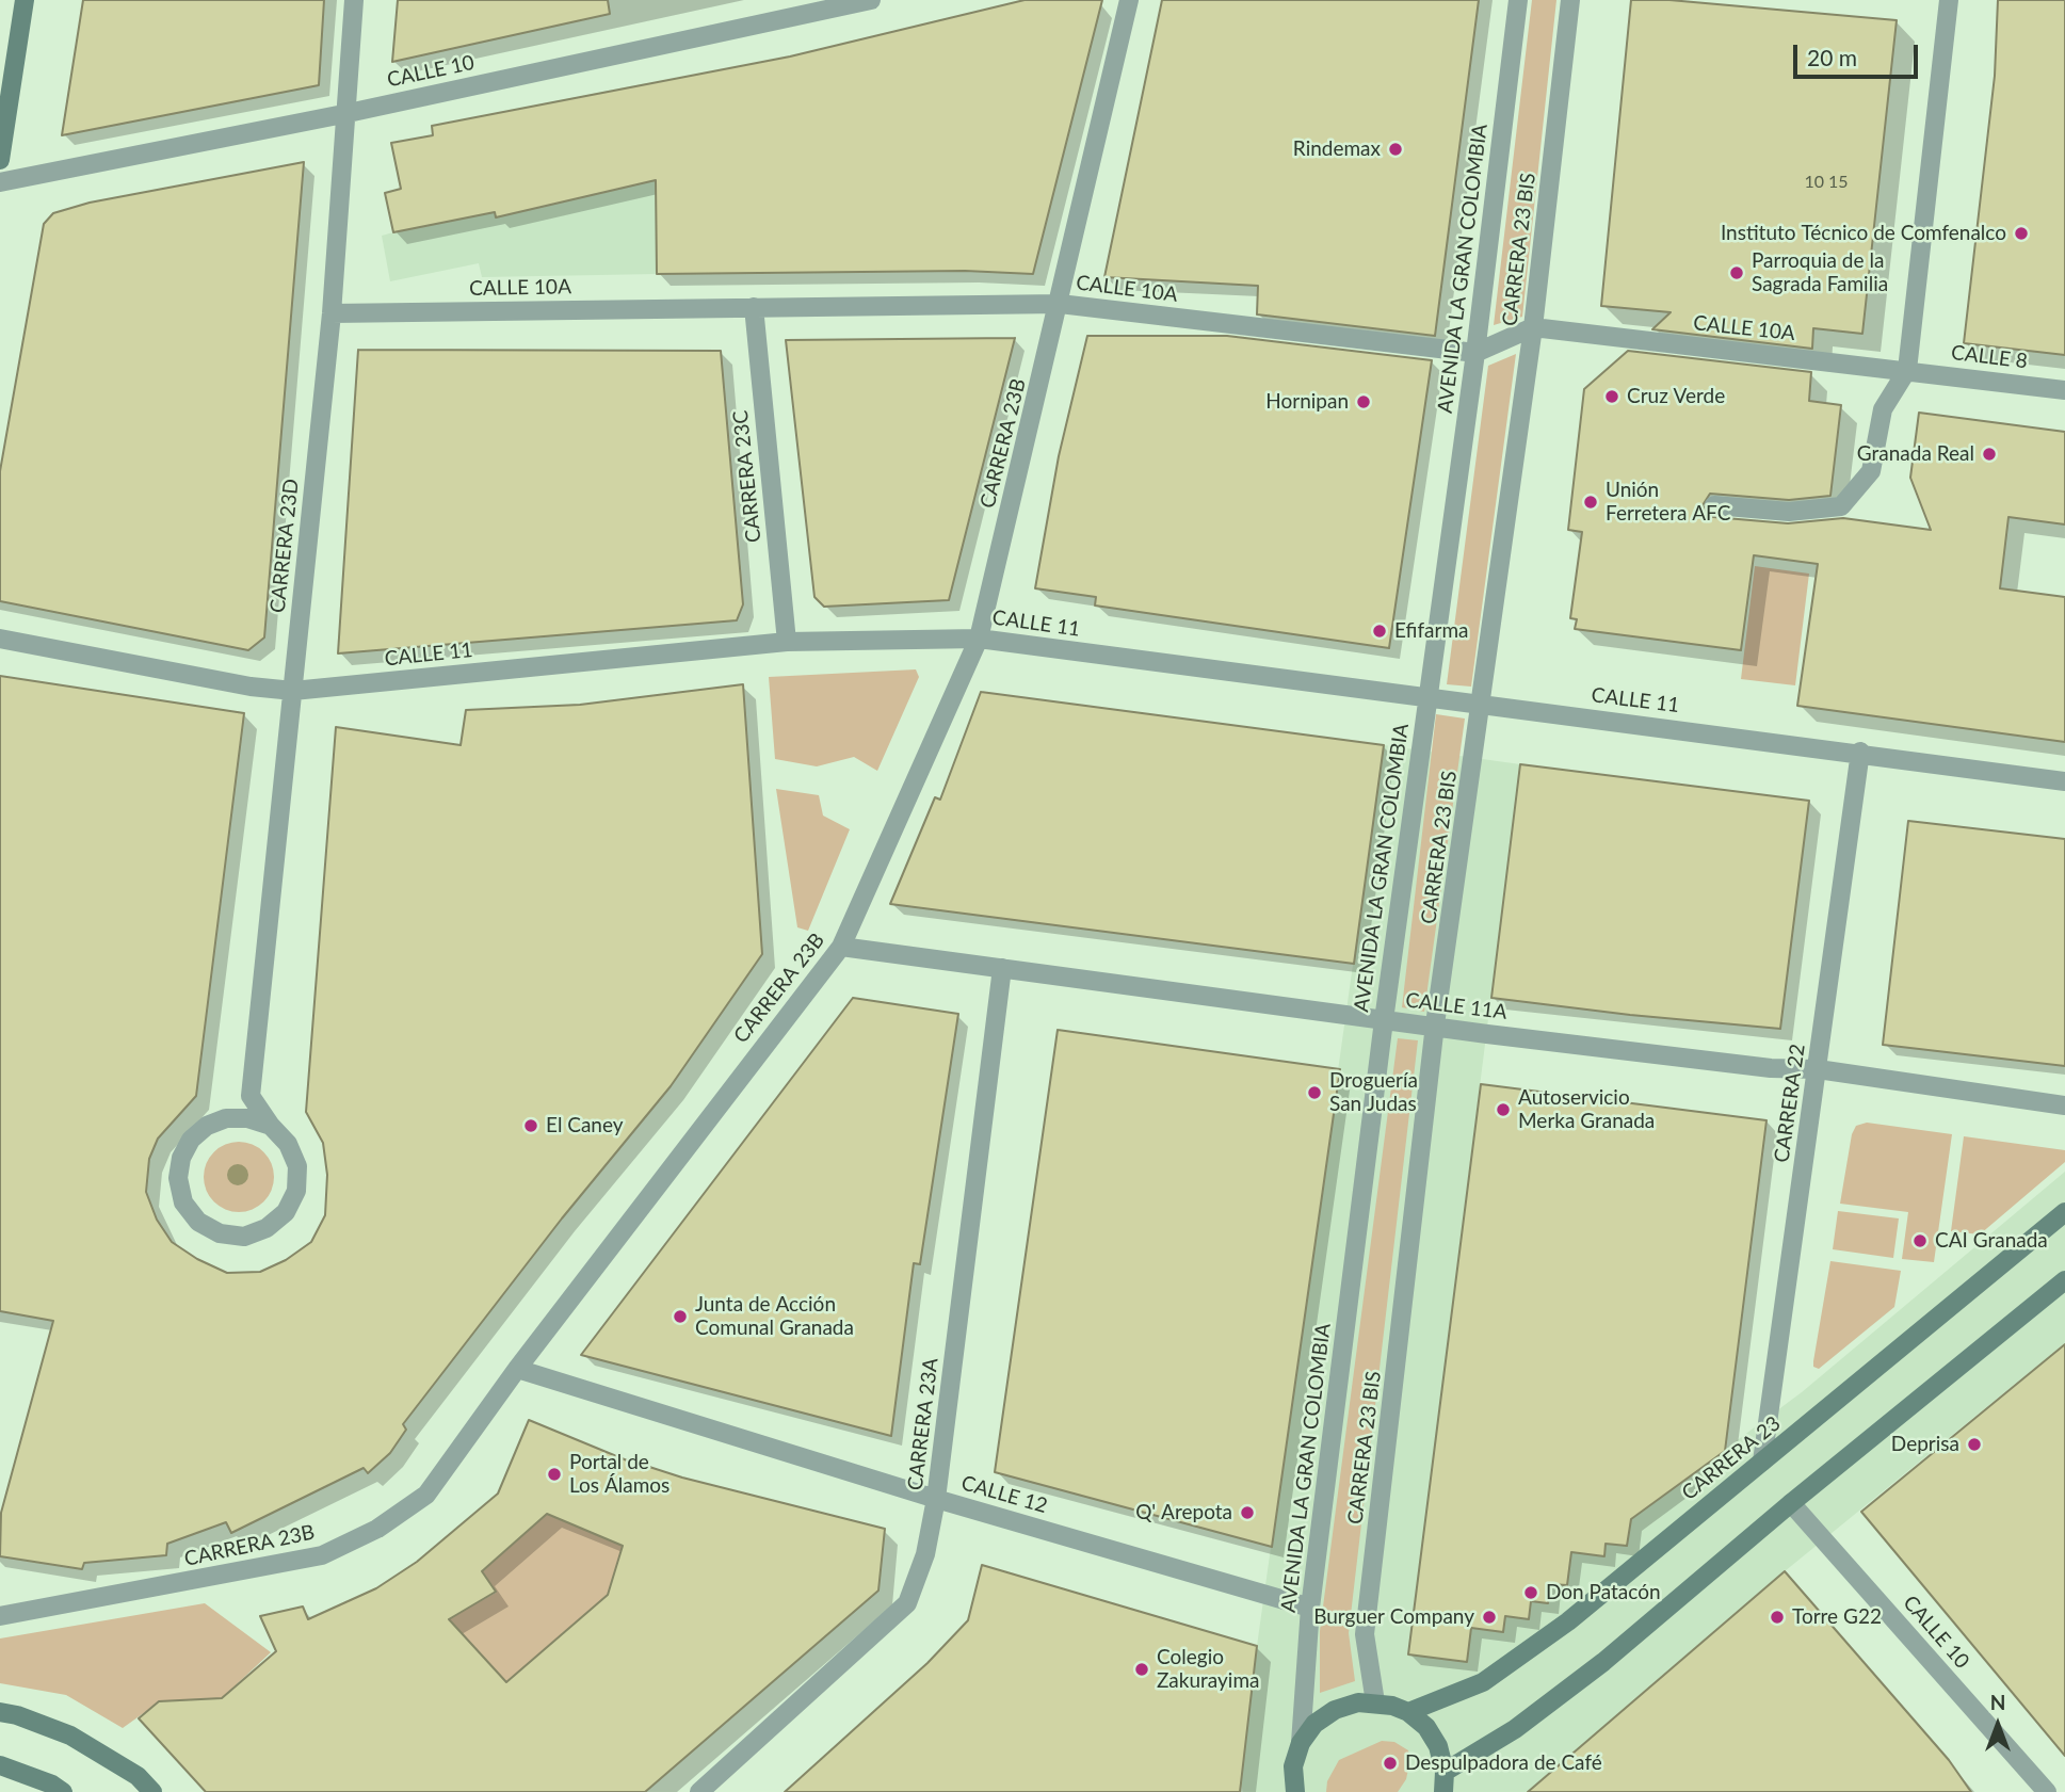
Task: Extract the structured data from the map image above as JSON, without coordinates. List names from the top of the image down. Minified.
{"streets":{"main road":["CARRERA 23"],"street":["CALLE 10","CARRERA 23 BIS","AVENIDA LA GRAN COLOMBIA","CALLE 10A","CALLE 8","CARRERA 23B","CARRERA 23C","CARRERA 23D","CALLE 11","CALLE 11A","CARRERA 22","CARRERA 23A","CALLE 12"]},"crossings":[["CALLE 10","CARRERA 23D"],["CARRERA 23 BIS","CALLE 10A"],["CARRERA 23 BIS","CALLE 11"],["CARRERA 23 BIS","CALLE 11A"],["AVENIDA LA GRAN COLOMBIA","CALLE 10A"],["AVENIDA LA GRAN COLOMBIA","CALLE 11"],["AVENIDA LA GRAN COLOMBIA","CALLE 11A"],["AVENIDA LA GRAN COLOMBIA","CALLE 12"],["CALLE 10A","CALLE 8"],["CALLE 10A","CARRERA 23B"],["CALLE 10A","CARRERA 23C"],["CALLE 10A","CARRERA 23D"],["CARRERA 23B","CALLE 11"],["CARRERA 23B","CALLE 11A"],["CARRERA 23B","CALLE 12"],["CARRERA 23C","CALLE 11"],["CARRERA 23D","CALLE 11"],["CALLE 11","CARRERA 22"],["CALLE 11A","CARRERA 22"],["CALLE 11A","CARRERA 23A"],["CARRERA 22","CARRERA 23"],["CARRERA 23A","CALLE 12"]],"places":["Rindemax","Instituto Técnico de Comfenalco","Parroquia de la Sagrada Familia","Cruz Verde","Hornipan","Granada Real","Unión Ferretera AFC","Efifarma","Droguería San Judas","Autoservicio Merka Granada","El Caney","CAI Granada","Junta de Acción Comunal Granada","Deprisa","Portal de Los Álamos","Q' Arepota","Don Patacón","Burguer Company","Torre G22","Colegio Zakurayima","Despulpadora de Café"],"house_numbers":["10 15"],"scale_bar":"20 m","north":"top"}
